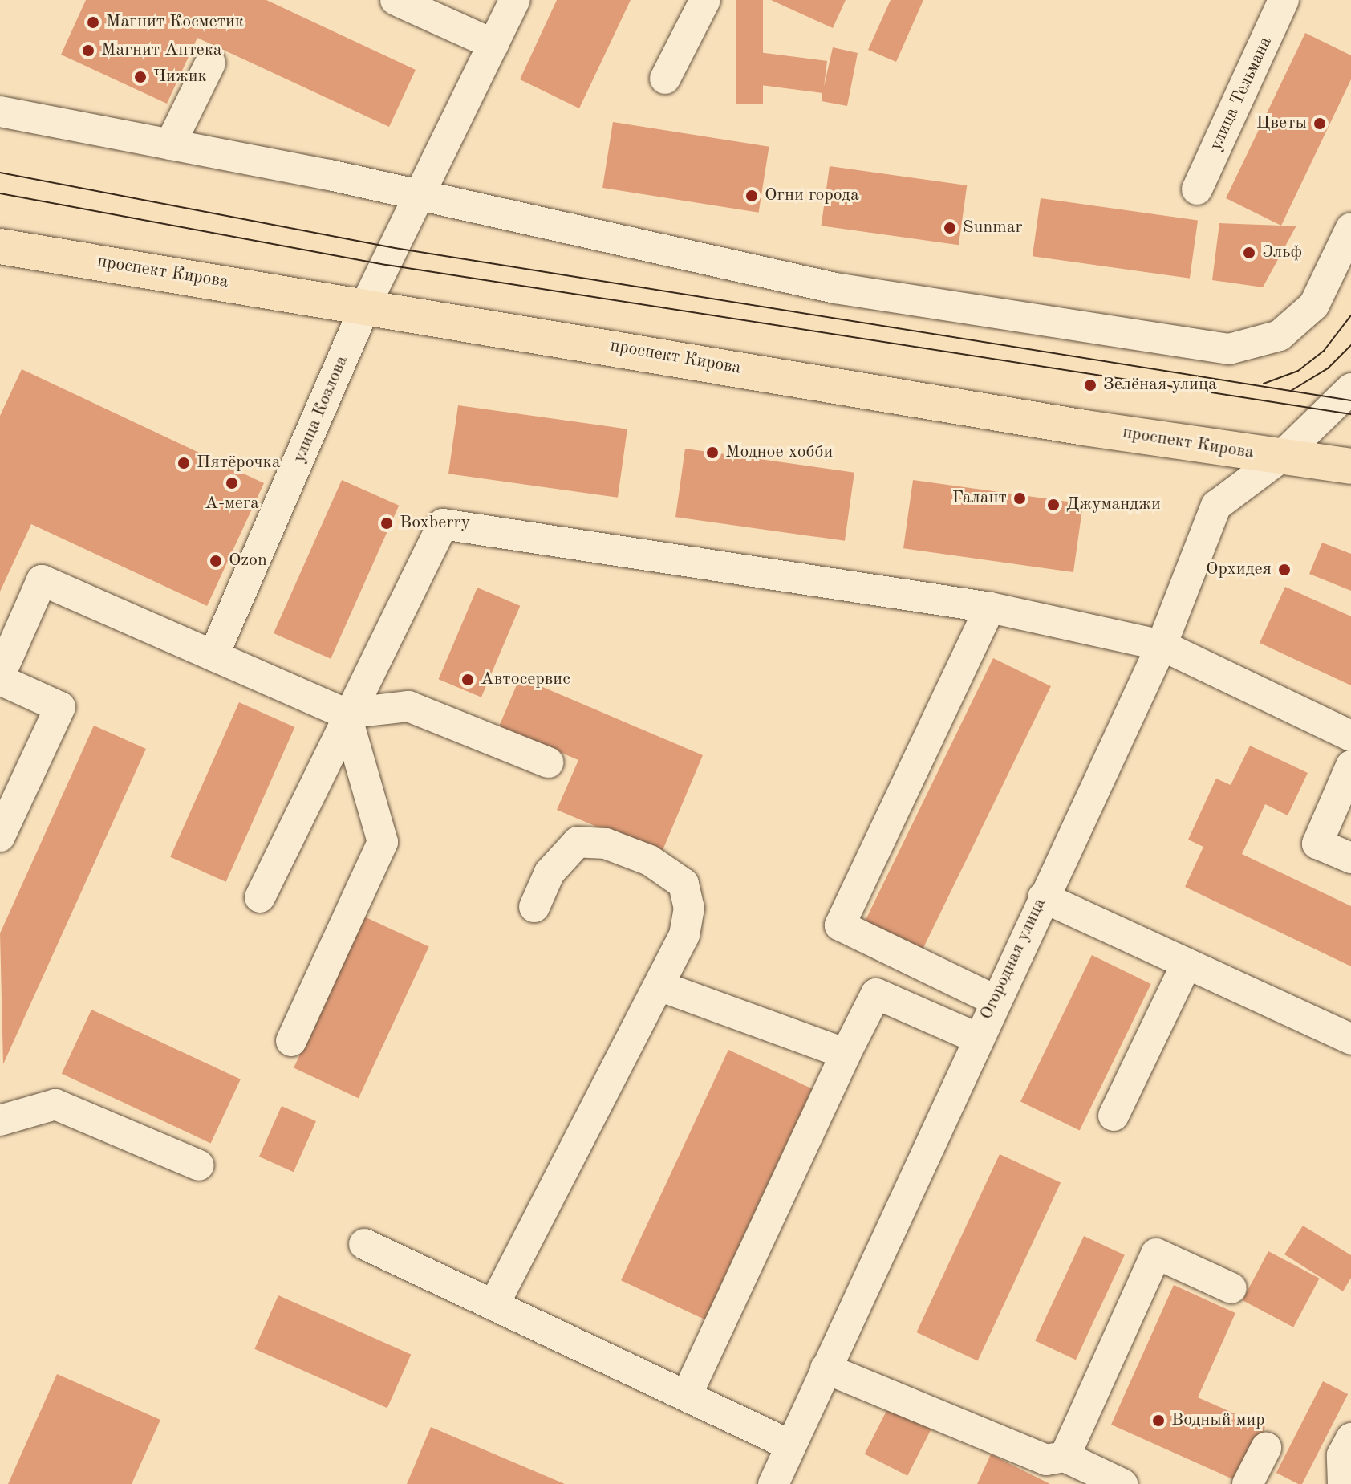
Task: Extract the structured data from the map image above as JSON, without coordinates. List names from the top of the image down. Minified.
{"streets":{"main road":["проспект Кирова"],"street":["улица Тельмана","улица Козлова","Огородная улица"]},"crossings":[["проспект Кирова","улица Козлова"],["проспект Кирова","Огородная улица"]],"places":["Магнит Косметик","Магнит Аптека","Чижик","Цветы","Огни города","Sunmar","Эльф","Зелёная улица","Модное хобби","Пятёрочка","А-мега","Галант","Джуманджи","Boxberry","Ozon","Орхидея","Автосервис","Водный мир"]}
